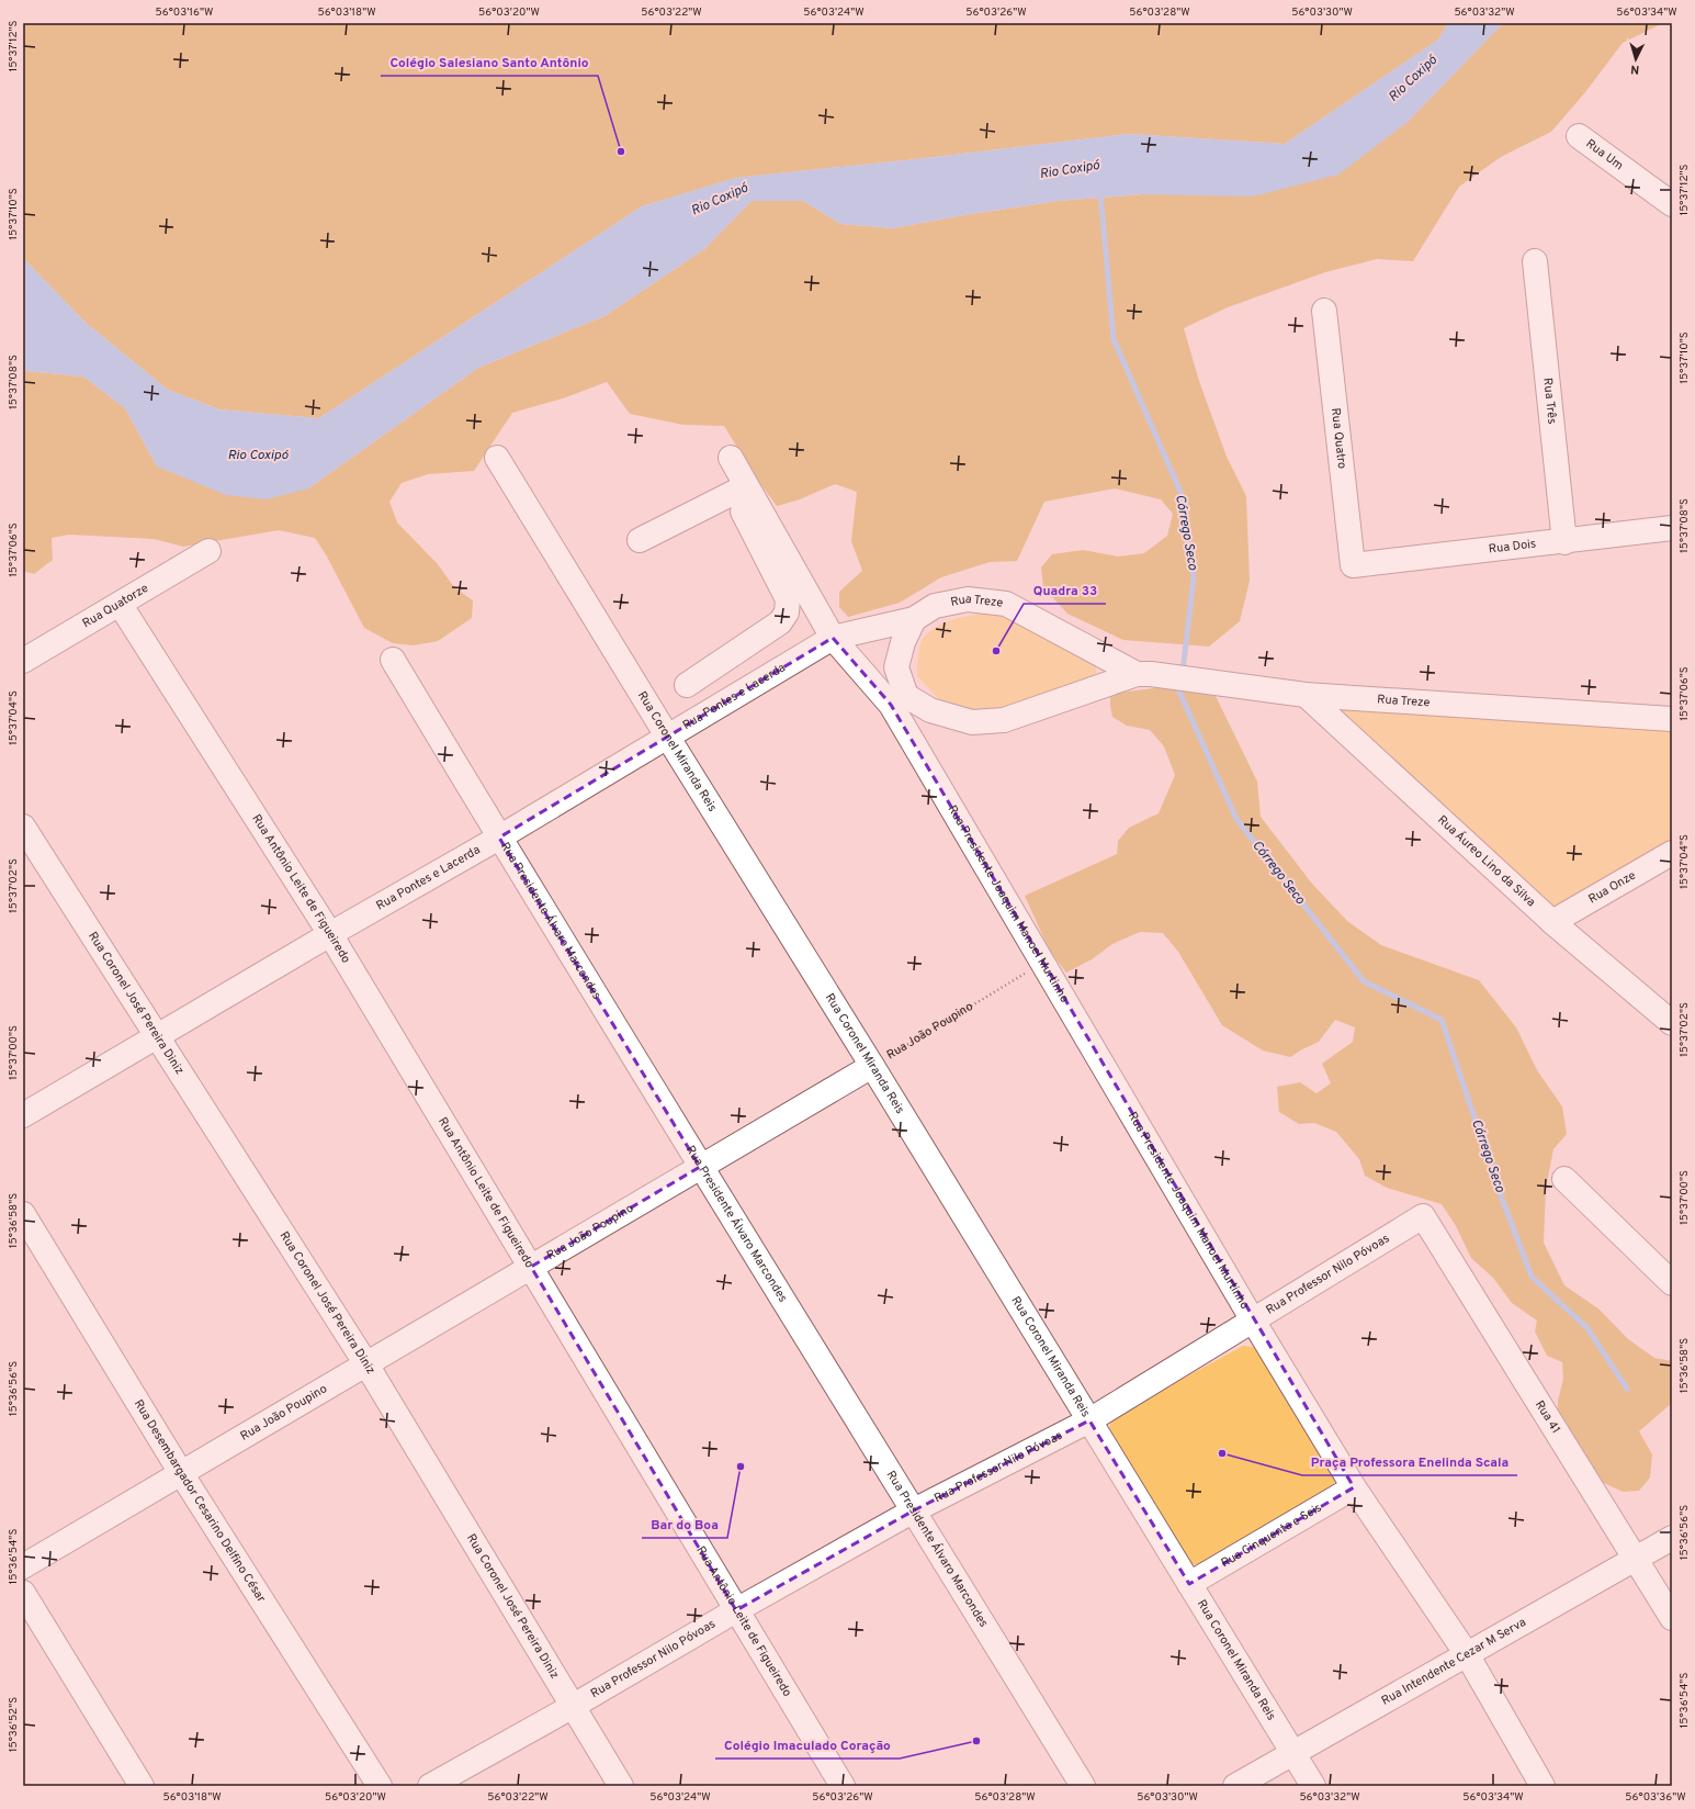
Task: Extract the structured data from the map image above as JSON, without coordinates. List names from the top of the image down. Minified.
{"streets":{"street":["Rua Um","Rua Três","Rua Quatro","Rua Dois","Rua Treze","Rua Quatorze","Rua Pontes e Lacerda","Rua Coronel Miranda Reis","Rua Áureo Lino da Silva","Rua Onze","Rua Antônio Leite de Figueiredo","Rua Presidente Joaquim Manoel Murtinho","Rua Presidente Álvaro Marcondes","Rua Coronel José Pereira Diniz","Rua João Poupino","Rua Professor Nilo Póvoas","Rua 41","Rua Desembargador Cesarino Delfino César","Rua Cinquenta e Seis","Rua Intendente Cezar M Serva"]},"crossings":[["Rua Três","Rua Dois"],["Rua Quatro","Rua Dois"],["Rua Treze","Rua Pontes e Lacerda"],["Rua Treze","Rua Áureo Lino da Silva"],["Rua Treze","Rua Presidente Joaquim Manoel Murtinho"],["Rua Quatorze","Rua Antônio Leite de Figueiredo"],["Rua Pontes e Lacerda","Rua Coronel Miranda Reis"],["Rua Pontes e Lacerda","Rua Antônio Leite de Figueiredo"],["Rua Pontes e Lacerda","Rua Presidente Joaquim Manoel Murtinho"],["Rua Pontes e Lacerda","Rua Presidente Álvaro Marcondes"],["Rua Pontes e Lacerda","Rua Coronel José Pereira Diniz"],["Rua Coronel Miranda Reis","Rua João Poupino"],["Rua Coronel Miranda Reis","Rua Professor Nilo Póvoas"],["Rua Coronel Miranda Reis","Rua Cinquenta e Seis"],["Rua Coronel Miranda Reis","Rua Intendente Cezar M Serva"],["Rua Áureo Lino da Silva","Rua Onze"],["Rua Antônio Leite de Figueiredo","Rua João Poupino"],["Rua Antônio Leite de Figueiredo","Rua Professor Nilo Póvoas"],["Rua Presidente Joaquim Manoel Murtinho","Rua João Poupino"],["Rua Presidente Joaquim Manoel Murtinho","Rua Professor Nilo Póvoas"],["Rua Presidente Joaquim Manoel Murtinho","Rua Cinquenta e Seis"],["Rua Presidente Joaquim Manoel Murtinho","Rua Intendente Cezar M Serva"],["Rua Presidente Álvaro Marcondes","Rua João Poupino"],["Rua Presidente Álvaro Marcondes","Rua Professor Nilo Póvoas"],["Rua Coronel José Pereira Diniz","Rua João Poupino"],["Rua Coronel José Pereira Diniz","Rua Professor Nilo Póvoas"],["Rua João Poupino","Rua Desembargador Cesarino Delfino César"],["Rua Professor Nilo Póvoas","Rua 41"],["Rua 41","Rua Intendente Cezar M Serva"]],"water":["Rio Coxipó","Córrego Seco"],"places":["Colégio Salesiano Santo Antônio","Quadra 33","Praça Professora Enelinda Scala","Bar do Boa","Colégio Imaculado Coração"],"north":"bottom","coordinates":["56°03'16\"W","56°03'18\"W","56°03'20\"W","56°03'22\"W","56°03'24\"W","56°03'26\"W","56°03'28\"W","56°03'30\"W","56°03'32\"W","56°03'34\"W","15°37'12\"S","15°37'10\"S","15°37'08\"S","15°37'06\"S","15°37'04\"S","15°37'02\"S","15°37'00\"S","15°36'58\"S","15°36'56\"S","15°36'54\"S","15°36'52\"S","56°03'36\"W"]}
